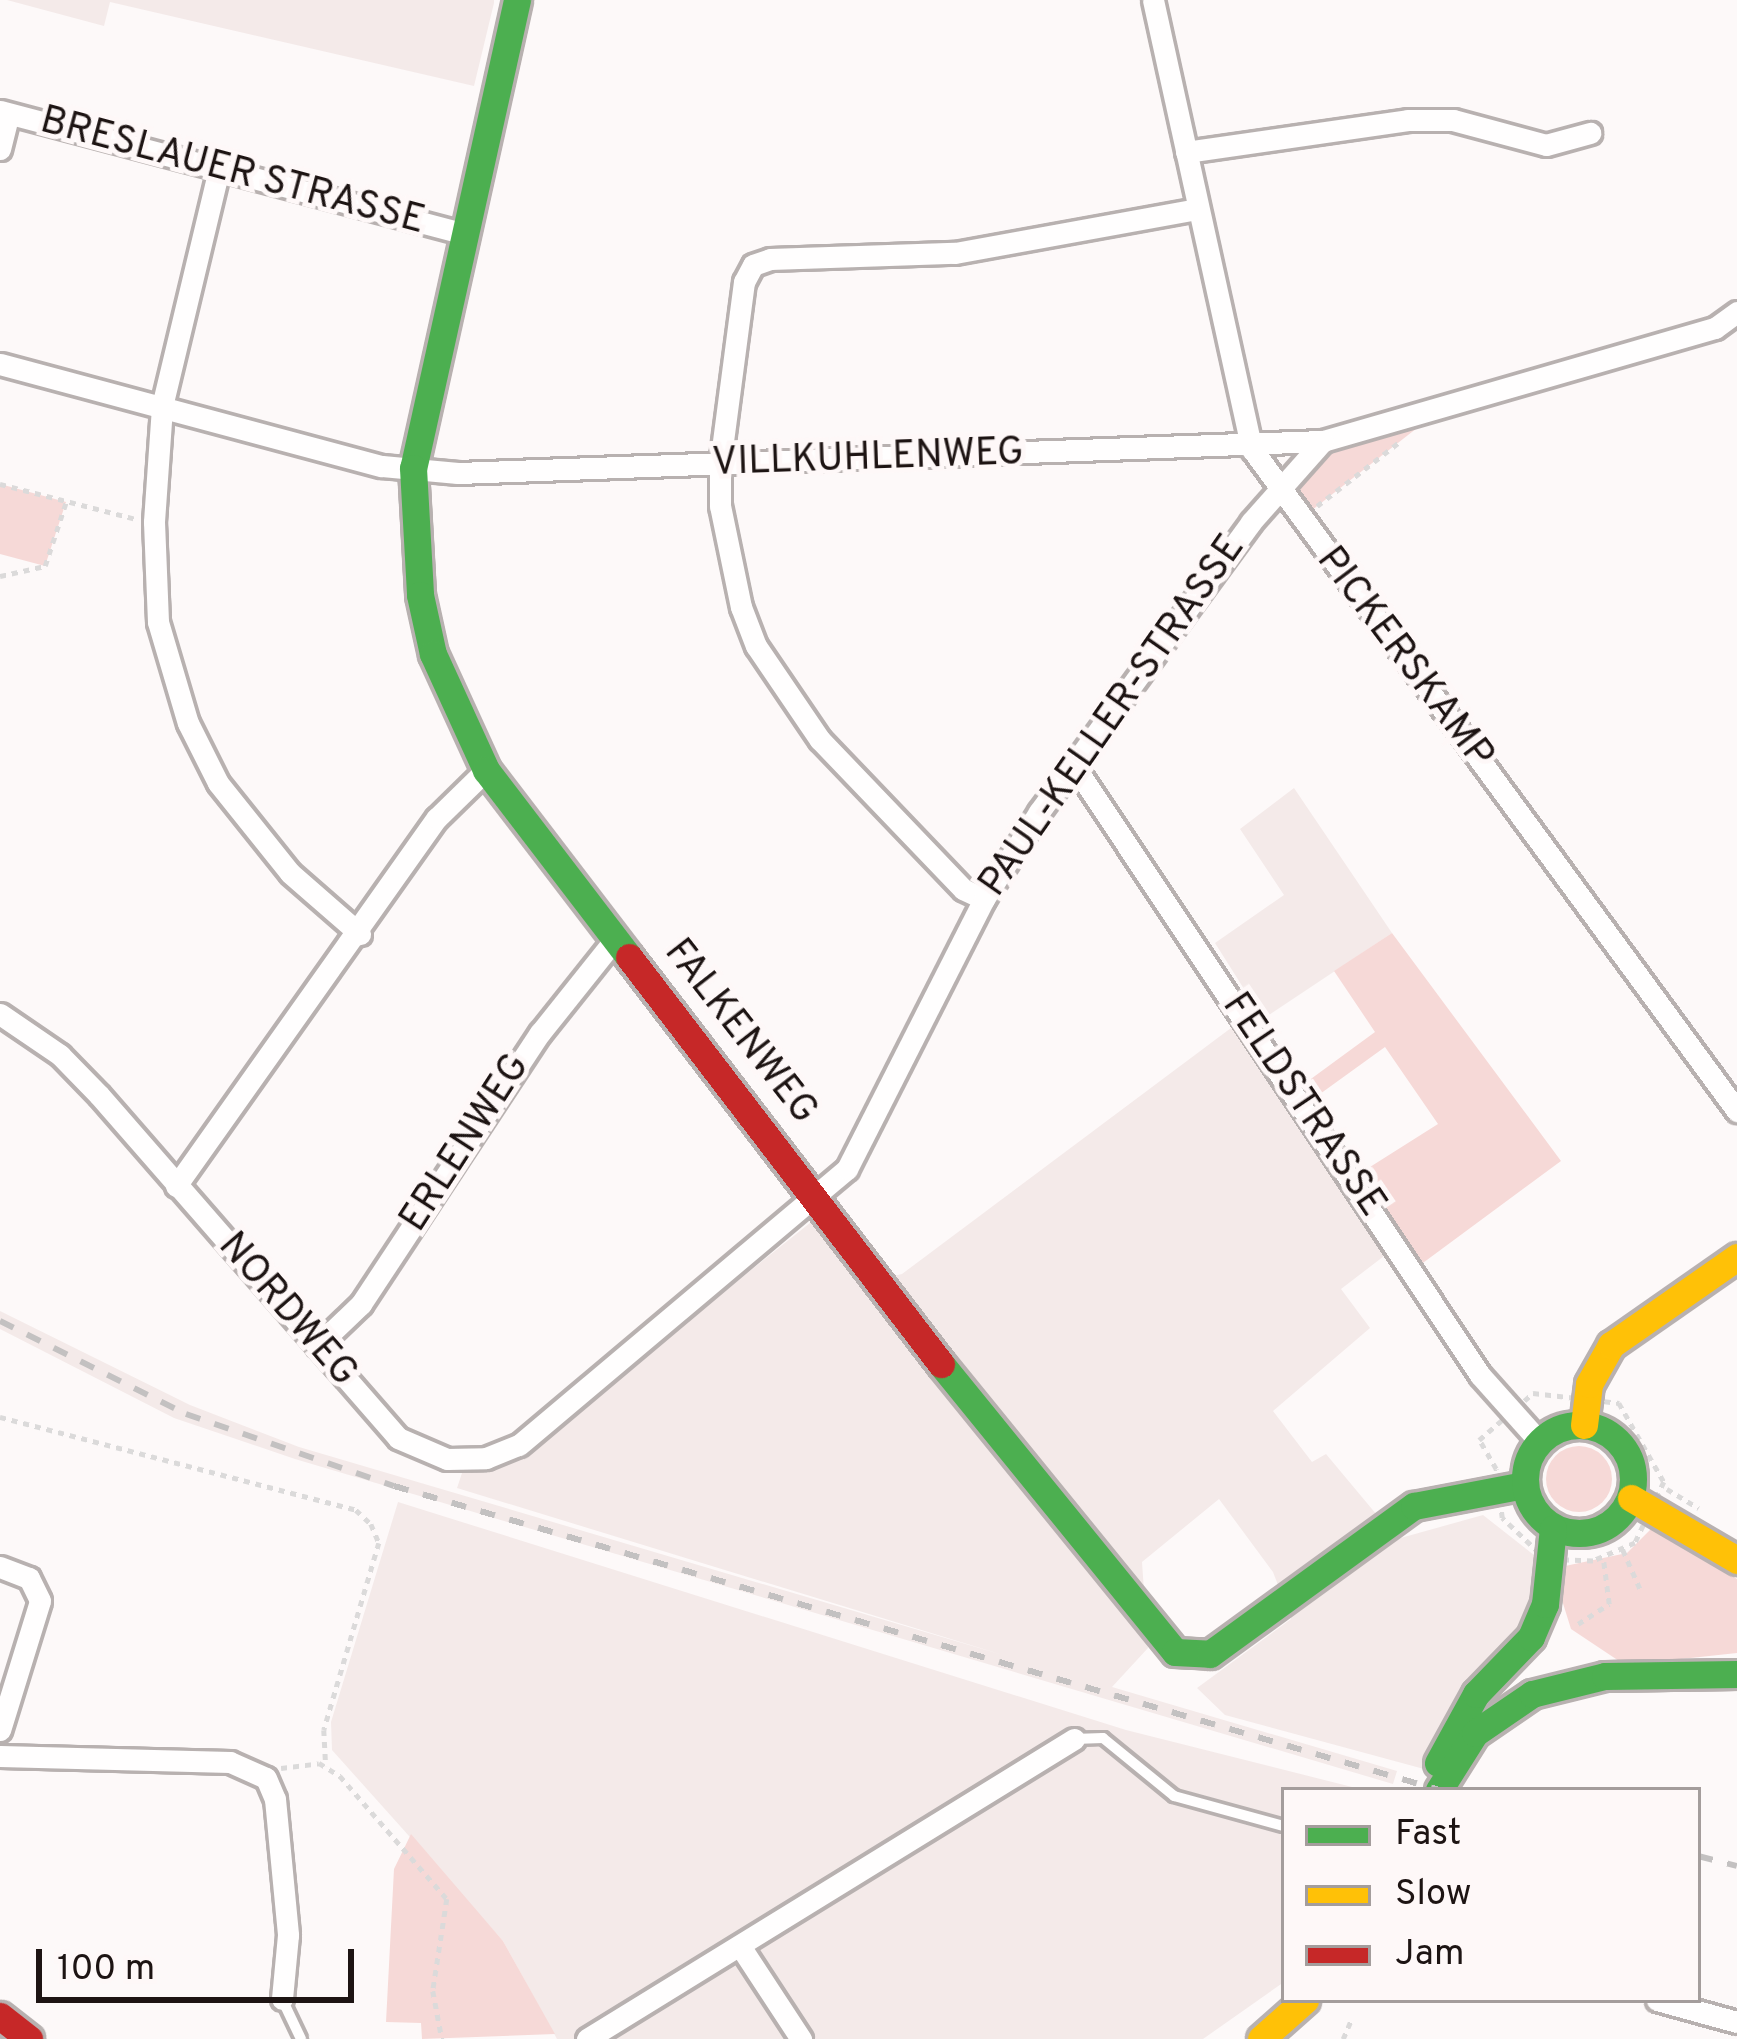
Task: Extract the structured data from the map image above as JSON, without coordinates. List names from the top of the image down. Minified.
{"streets":{"main road":["FALKENWEG"],"street":["BRESLAUER STRASSE","VILLKUHLENWEG","PICKERSKAMP","PAUL-KELLER-STRASSE","FELDSTRASSE","ERLENWEG","NORDWEG"]},"crossings":[["BRESLAUER STRASSE","FALKENWEG"],["VILLKUHLENWEG","PICKERSKAMP"],["VILLKUHLENWEG","FALKENWEG"],["PICKERSKAMP","PAUL-KELLER-STRASSE"],["PAUL-KELLER-STRASSE","FALKENWEG"],["PAUL-KELLER-STRASSE","FELDSTRASSE"],["PAUL-KELLER-STRASSE","NORDWEG"],["FALKENWEG","FELDSTRASSE"],["FALKENWEG","ERLENWEG"],["FALKENWEG","NORDWEG"],["ERLENWEG","NORDWEG"]],"legend":["Fast","Slow","Jam"],"scale_bar":"100 m"}
